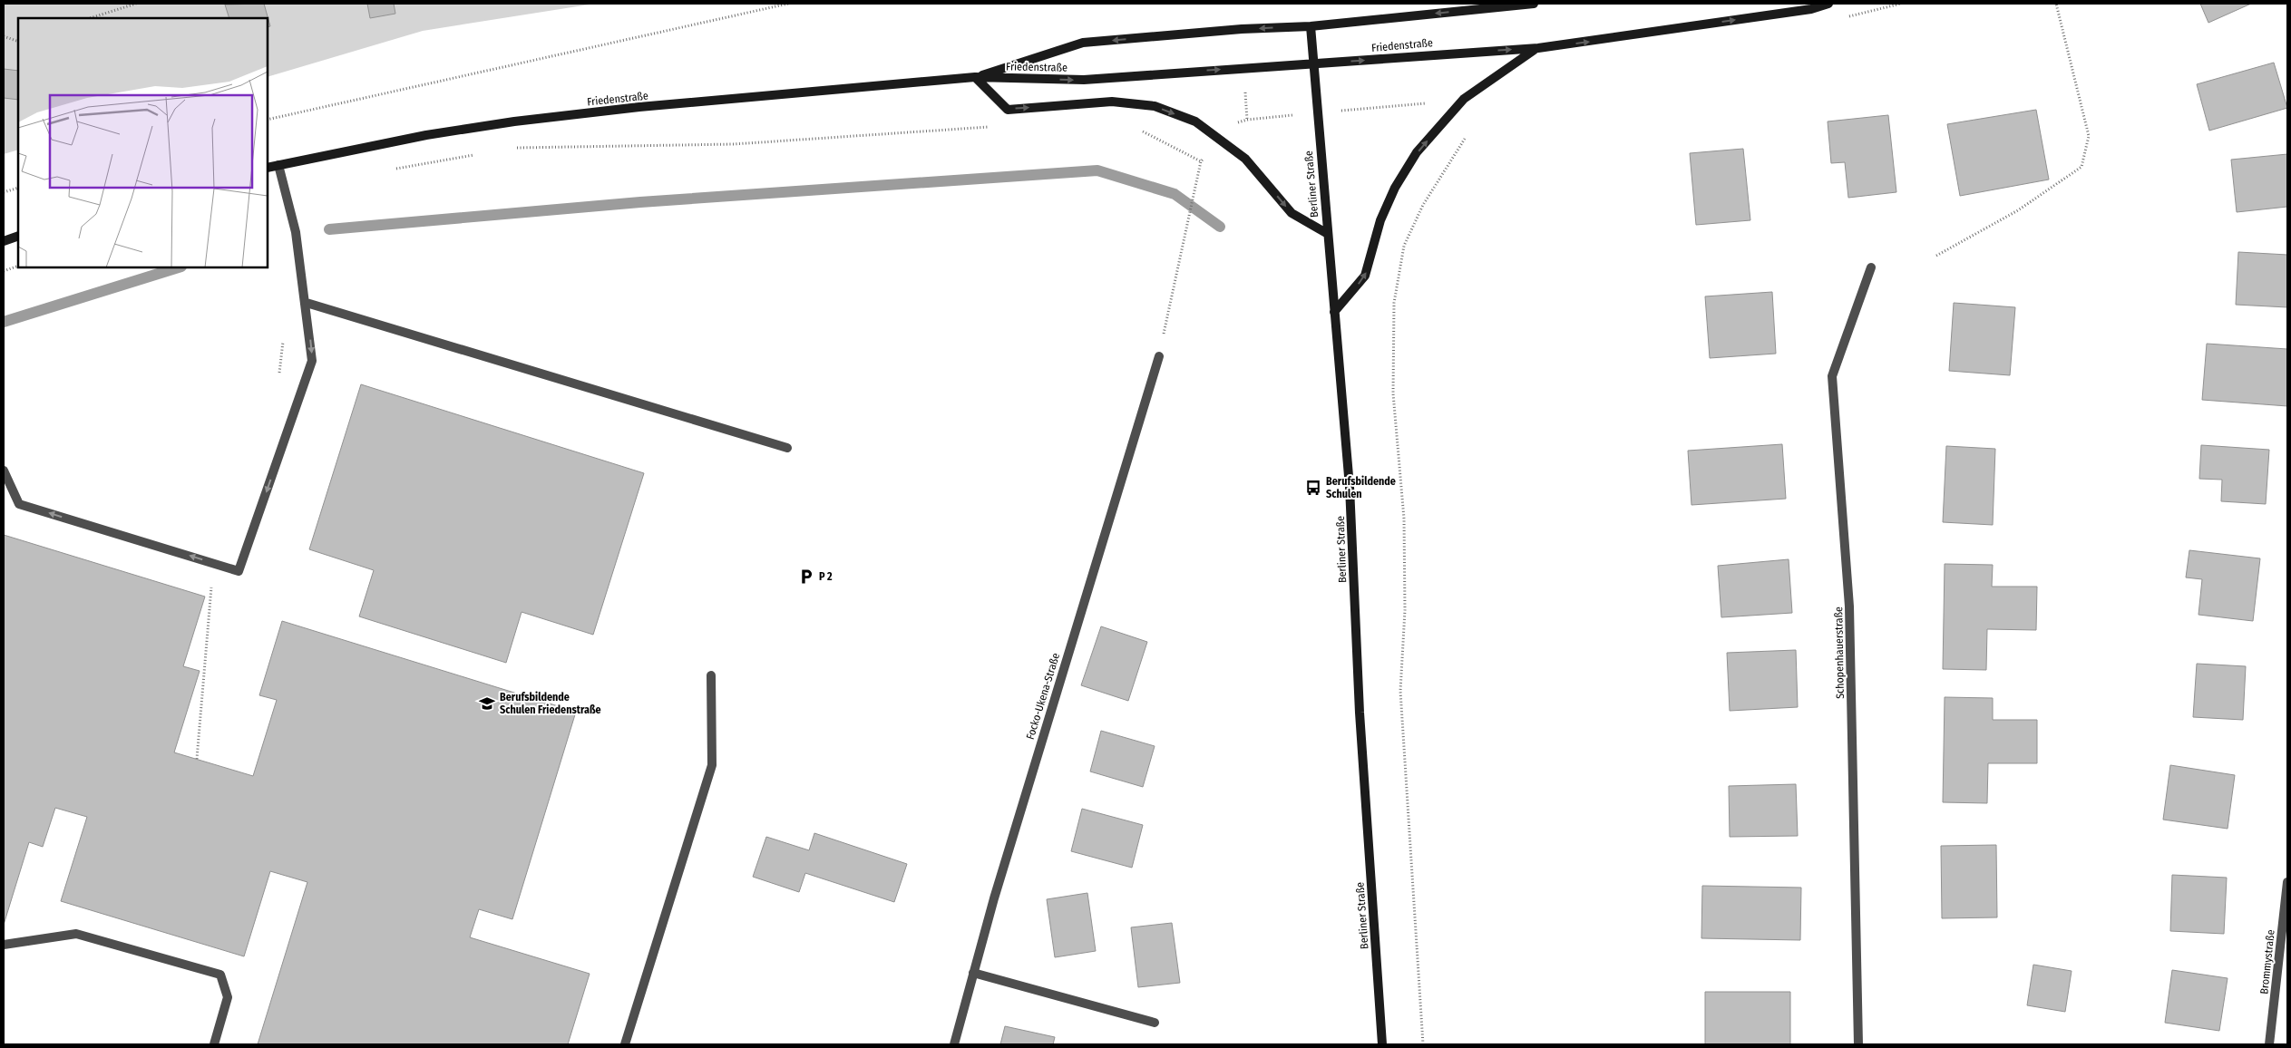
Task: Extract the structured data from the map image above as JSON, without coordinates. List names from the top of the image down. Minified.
{"streets":{"main road":["Friedenstraße","Berliner Straße"],"street":["Schopenhauerstraße","Focko-Ukena-Straße","Brommystraße"]},"crossings":[["Friedenstraße","Berliner Straße"]],"places":{"bus stop":["Berufsbildende Schulen"],"parking":["P 2"],"school or university":["Berufsbildende Schulen Friedenstraße"]}}
